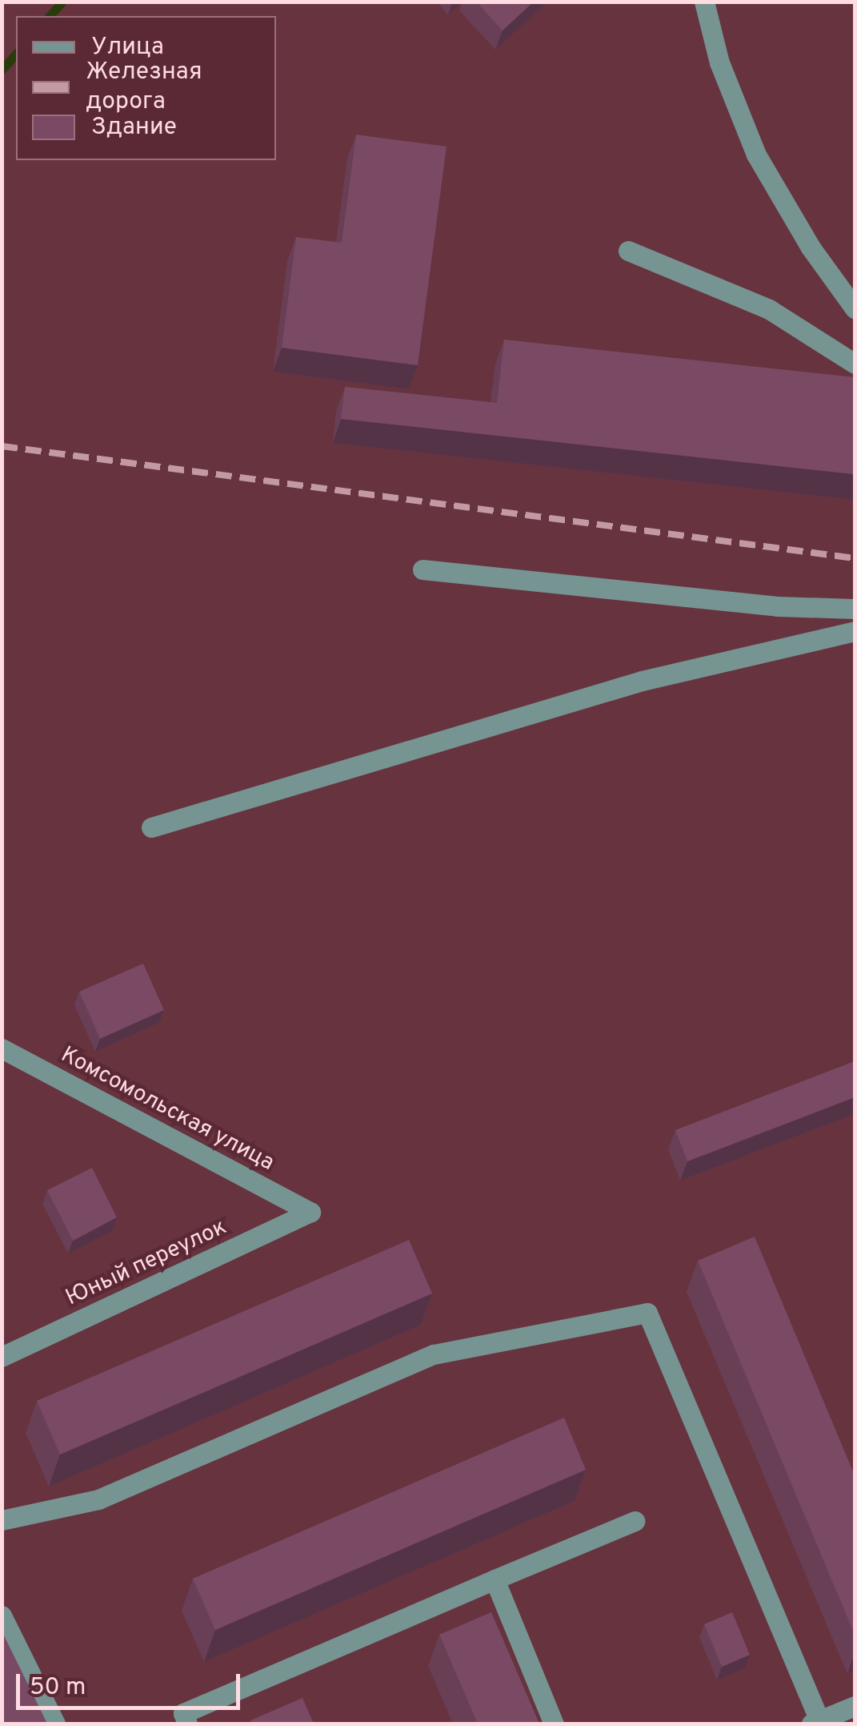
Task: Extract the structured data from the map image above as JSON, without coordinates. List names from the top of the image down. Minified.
{"streets":{"street":["Комсомольская улица","Юный переулок"]},"crossings":[["Комсомольская улица","Юный переулок"]],"legend":["Улица","Железная дорога","Здание"],"scale_bar":"50 m"}
